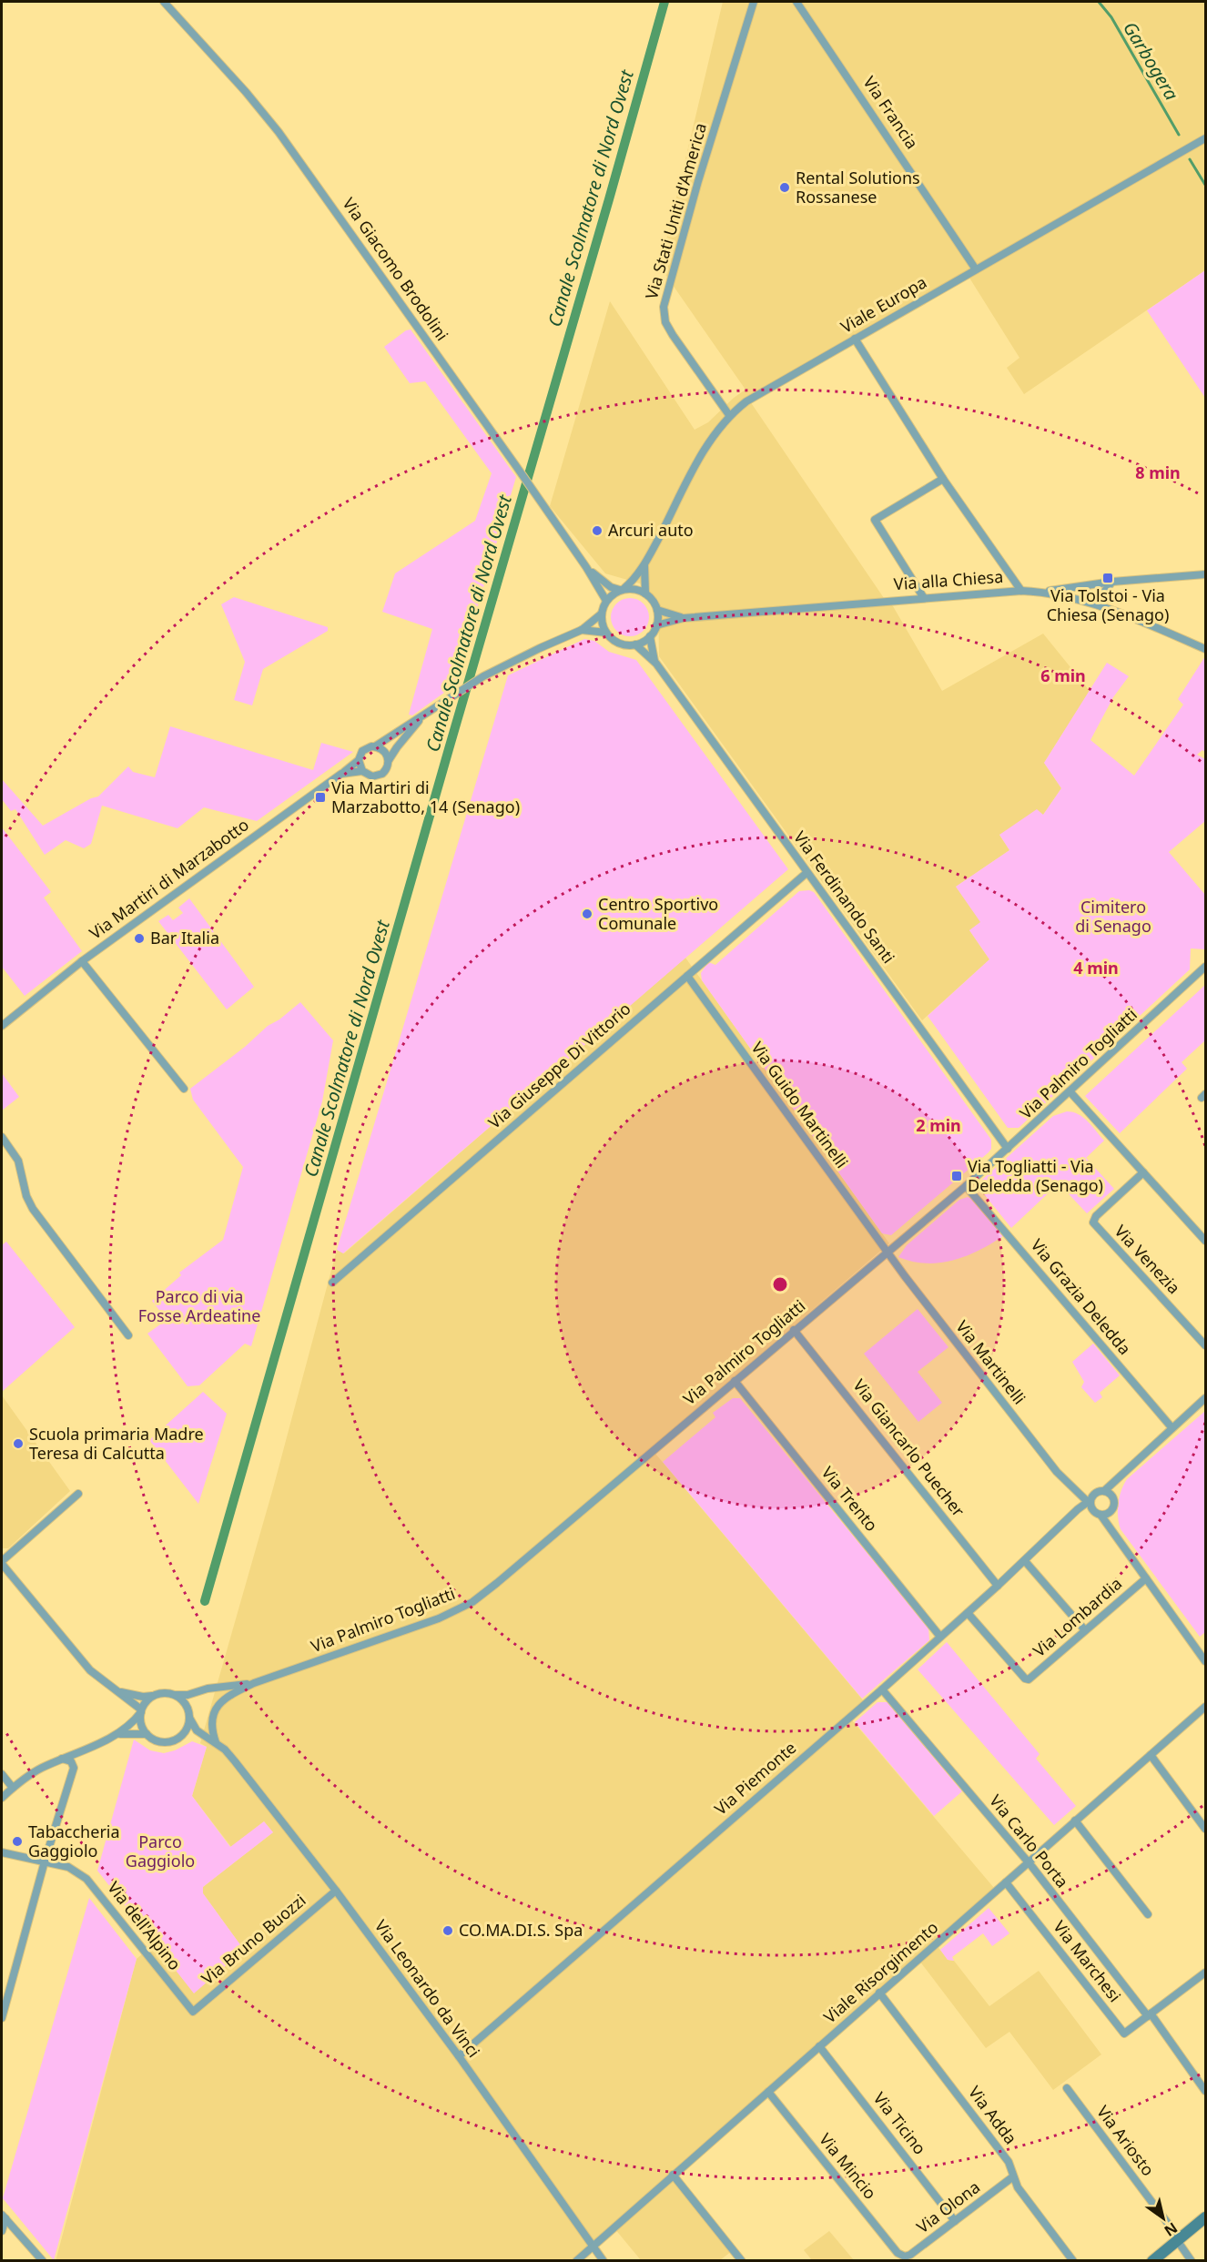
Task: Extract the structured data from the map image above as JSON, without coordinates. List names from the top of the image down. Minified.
{"streets":{"street":["Via Francia","Via Stati Uniti d'America","Via Giacomo Brodolini","Viale Europa","Via alla Chiesa","Via Martiri di Marzabotto","Via Ferdinando Santi","Via Palmiro Togliatti","Via Giuseppe Di Vittorio","Via Guido Martinelli","Via Venezia","Via Grazia Deledda","Via Martinelli","Via Giancarlo Puecher","Via Trento","Via Lombardia","Via Piemonte","Via Carlo Porta","Via dell'Alpino","Via Bruno Buozzi","Via Marchesi","Viale Risorgimento","Via Leonardo da Vinci","Via Adda","Via Ticino","Via Ariosto","Via Mincio","Via Olona"]},"crossings":[["Via Francia","Viale Europa"],["Via Stati Uniti d'America","Viale Europa"],["Via Giacomo Brodolini","Viale Europa"],["Via Giacomo Brodolini","Via alla Chiesa"],["Via Giacomo Brodolini","Via Ferdinando Santi"],["Viale Europa","Via alla Chiesa"],["Viale Europa","Via Ferdinando Santi"],["Via alla Chiesa","Via Ferdinando Santi"],["Via Ferdinando Santi","Via Palmiro Togliatti"],["Via Ferdinando Santi","Via Giuseppe Di Vittorio"],["Via Palmiro Togliatti","Via Guido Martinelli"],["Via Palmiro Togliatti","Via Grazia Deledda"],["Via Palmiro Togliatti","Via Martinelli"],["Via Palmiro Togliatti","Via Giancarlo Puecher"],["Via Palmiro Togliatti","Via Trento"],["Via Palmiro Togliatti","Via Leonardo da Vinci"],["Via Giuseppe Di Vittorio","Via Guido Martinelli"],["Via Guido Martinelli","Via Martinelli"],["Via Martinelli","Via Piemonte"],["Via Giancarlo Puecher","Via Piemonte"],["Via Trento","Via Piemonte"],["Via Lombardia","Via Piemonte"],["Via Piemonte","Via Carlo Porta"],["Via Piemonte","Via Leonardo da Vinci"],["Via Carlo Porta","Via Marchesi"],["Via Carlo Porta","Viale Risorgimento"],["Via dell'Alpino","Via Bruno Buozzi"],["Via Bruno Buozzi","Via Leonardo da Vinci"],["Via Marchesi","Viale Risorgimento"],["Viale Risorgimento","Via Leonardo da Vinci"],["Viale Risorgimento","Via Adda"],["Viale Risorgimento","Via Ticino"],["Viale Risorgimento","Via Mincio"],["Via Adda","Via Olona"],["Via Ticino","Via Olona"],["Via Mincio","Via Olona"]],"water":["Garbogera","Canale Scolmatore di Nord Ovest"],"parks":["Cimitero di Senago","Parco di via Fosse Ardeatine","Parco Gaggiolo"],"places":{"other":["Rental Solutions Rossanese","Arcuri auto","Centro Sportivo Comunale","Bar Italia","Scuola primaria Madre Teresa di Calcutta","Tabaccheria Gaggiolo","CO.MA.DI.S. Spa"],"transit":["Via Tolstoi - Via Chiesa (Senago)","Via Martiri di Marzabotto, 14 (Senago)","Via Togliatti - Via Deledda (Senago)"]},"north":"bottom right","rings":["8 min","6 min","4 min","2 min"]}
